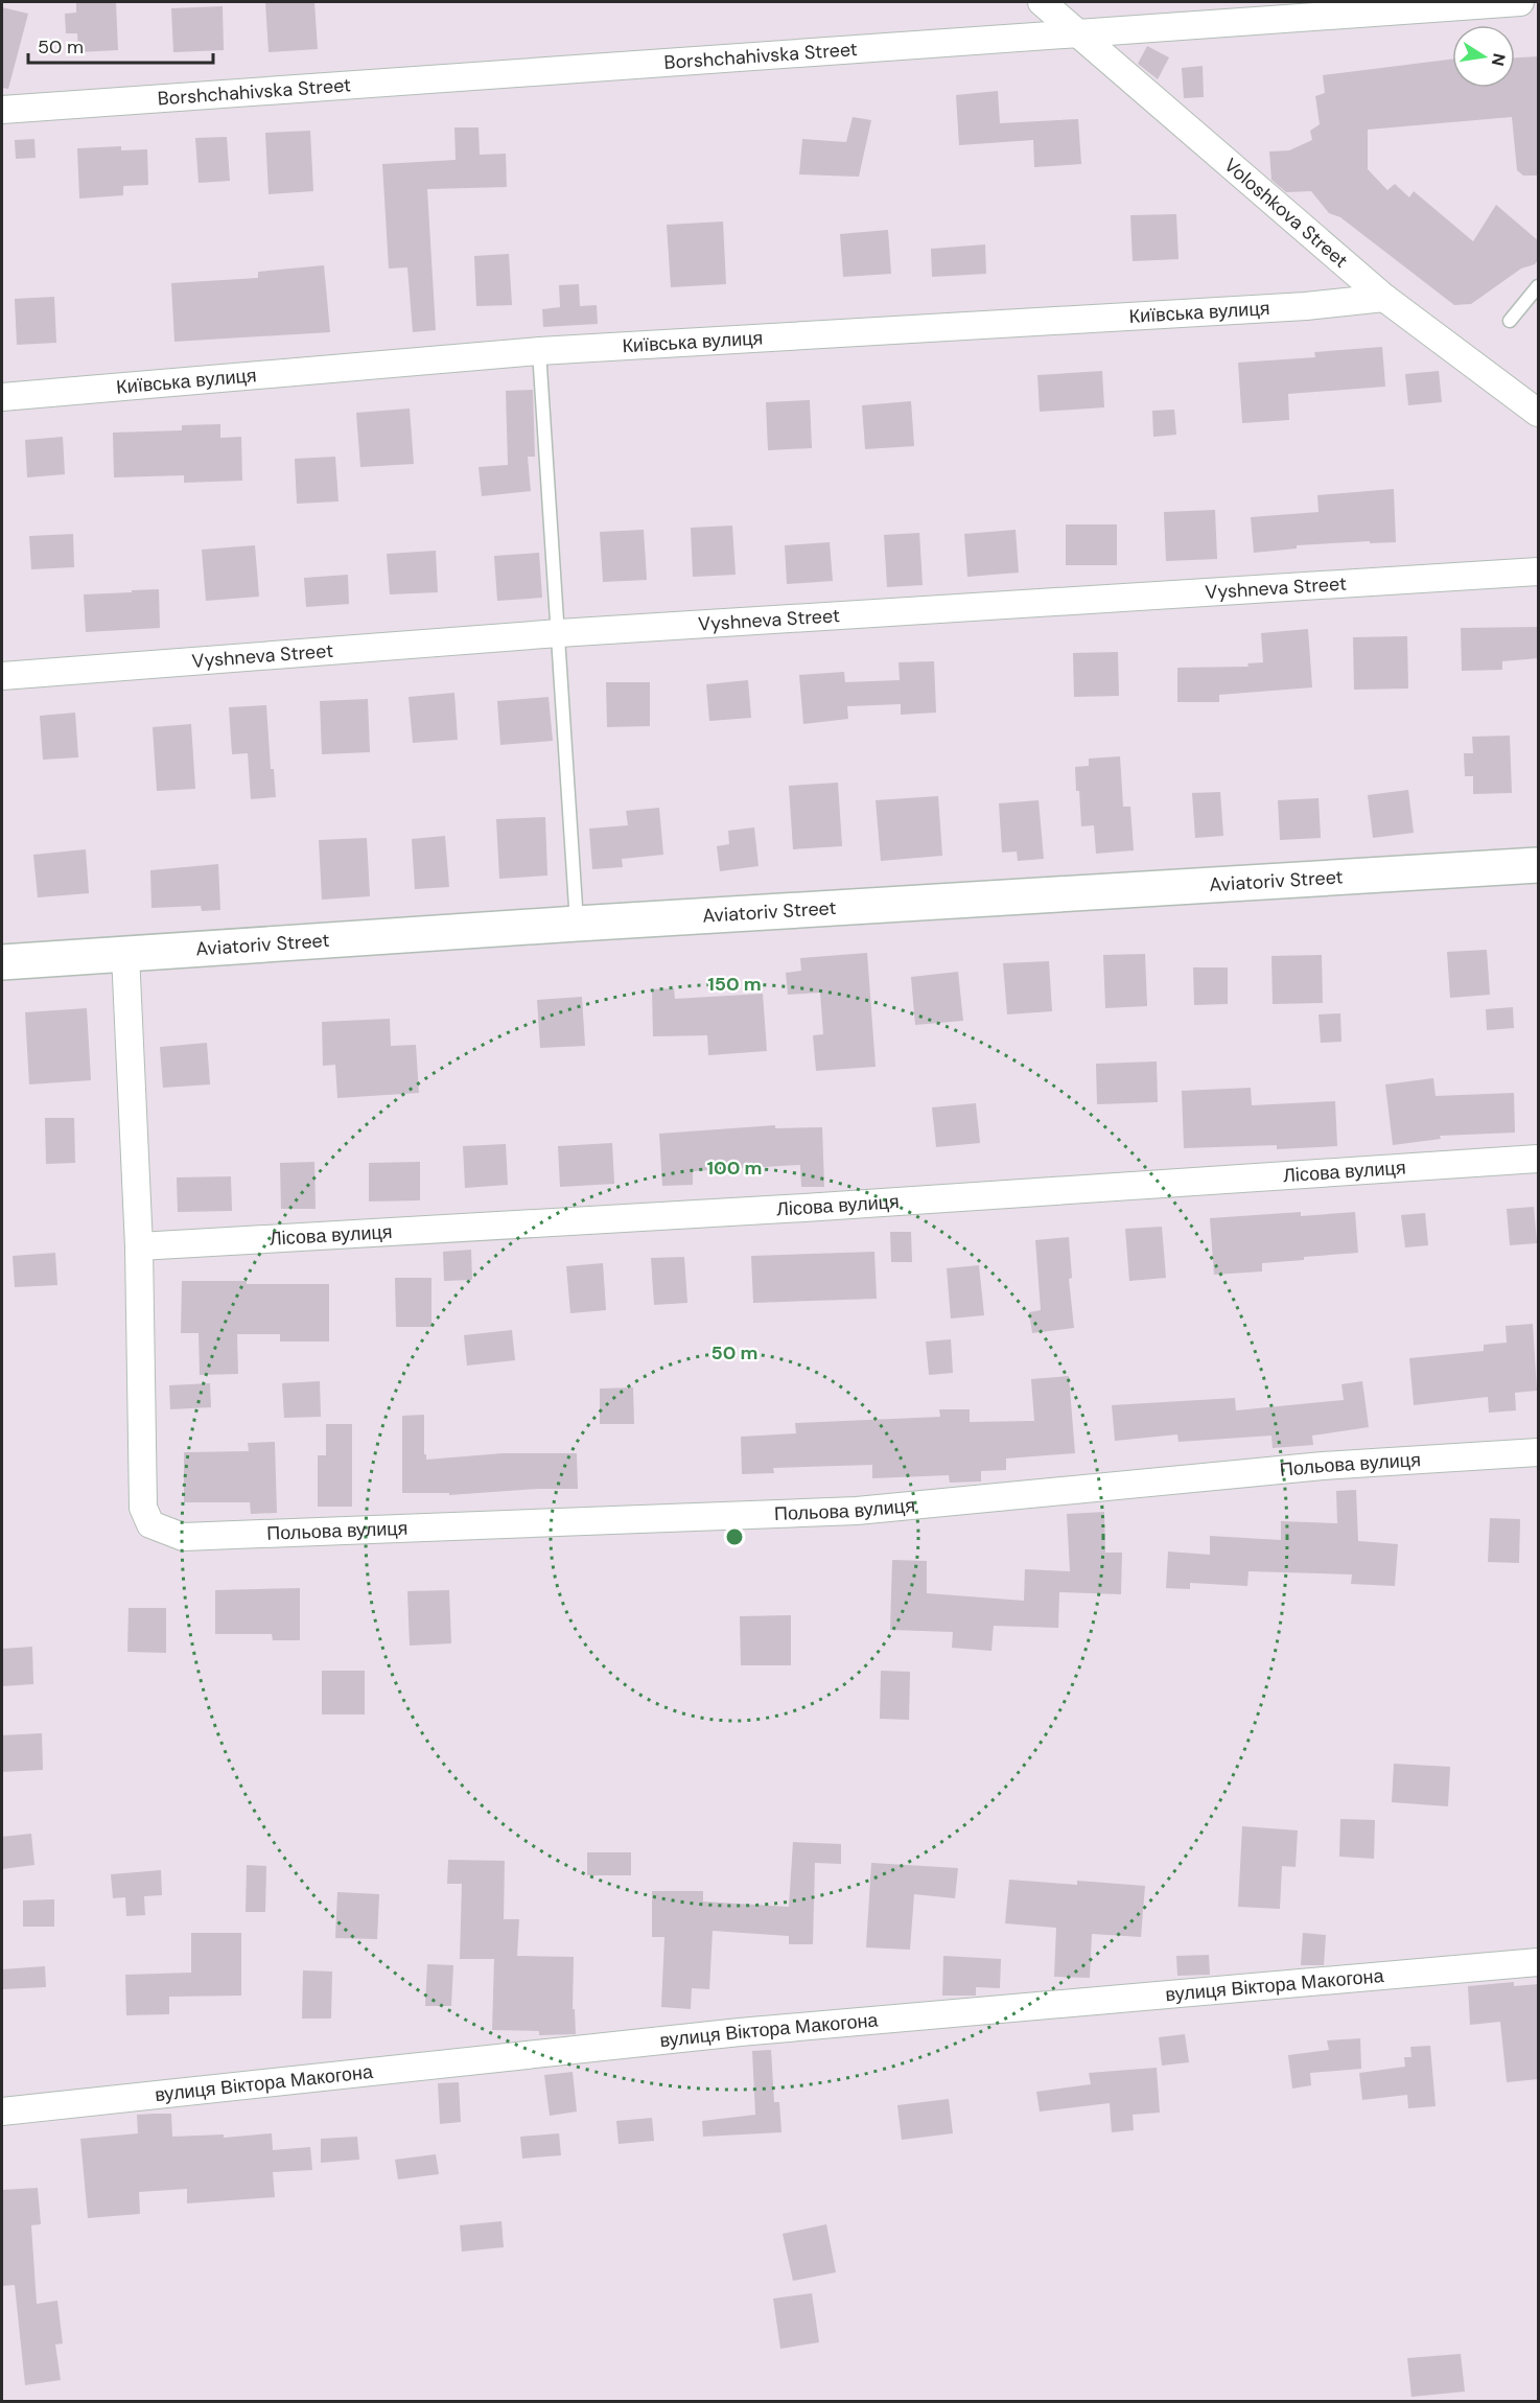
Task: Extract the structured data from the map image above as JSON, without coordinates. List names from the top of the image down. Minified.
{"streets":{"main road":["Aviatoriv Street"],"street":["Borshchahivska Street","Voloshkova Street","Київська вулиця","Vyshneva Street","Лісова вулиця","Польова вулиця","вулиця Віктора Макогона"]},"crossings":[["Borshchahivska Street","Voloshkova Street"],["Voloshkova Street","Київська вулиця"],["Лісова вулиця","Польова вулиця"]],"scale_bar":"50 m","north":"right","rings":["150 m","100 m","50 m"]}
